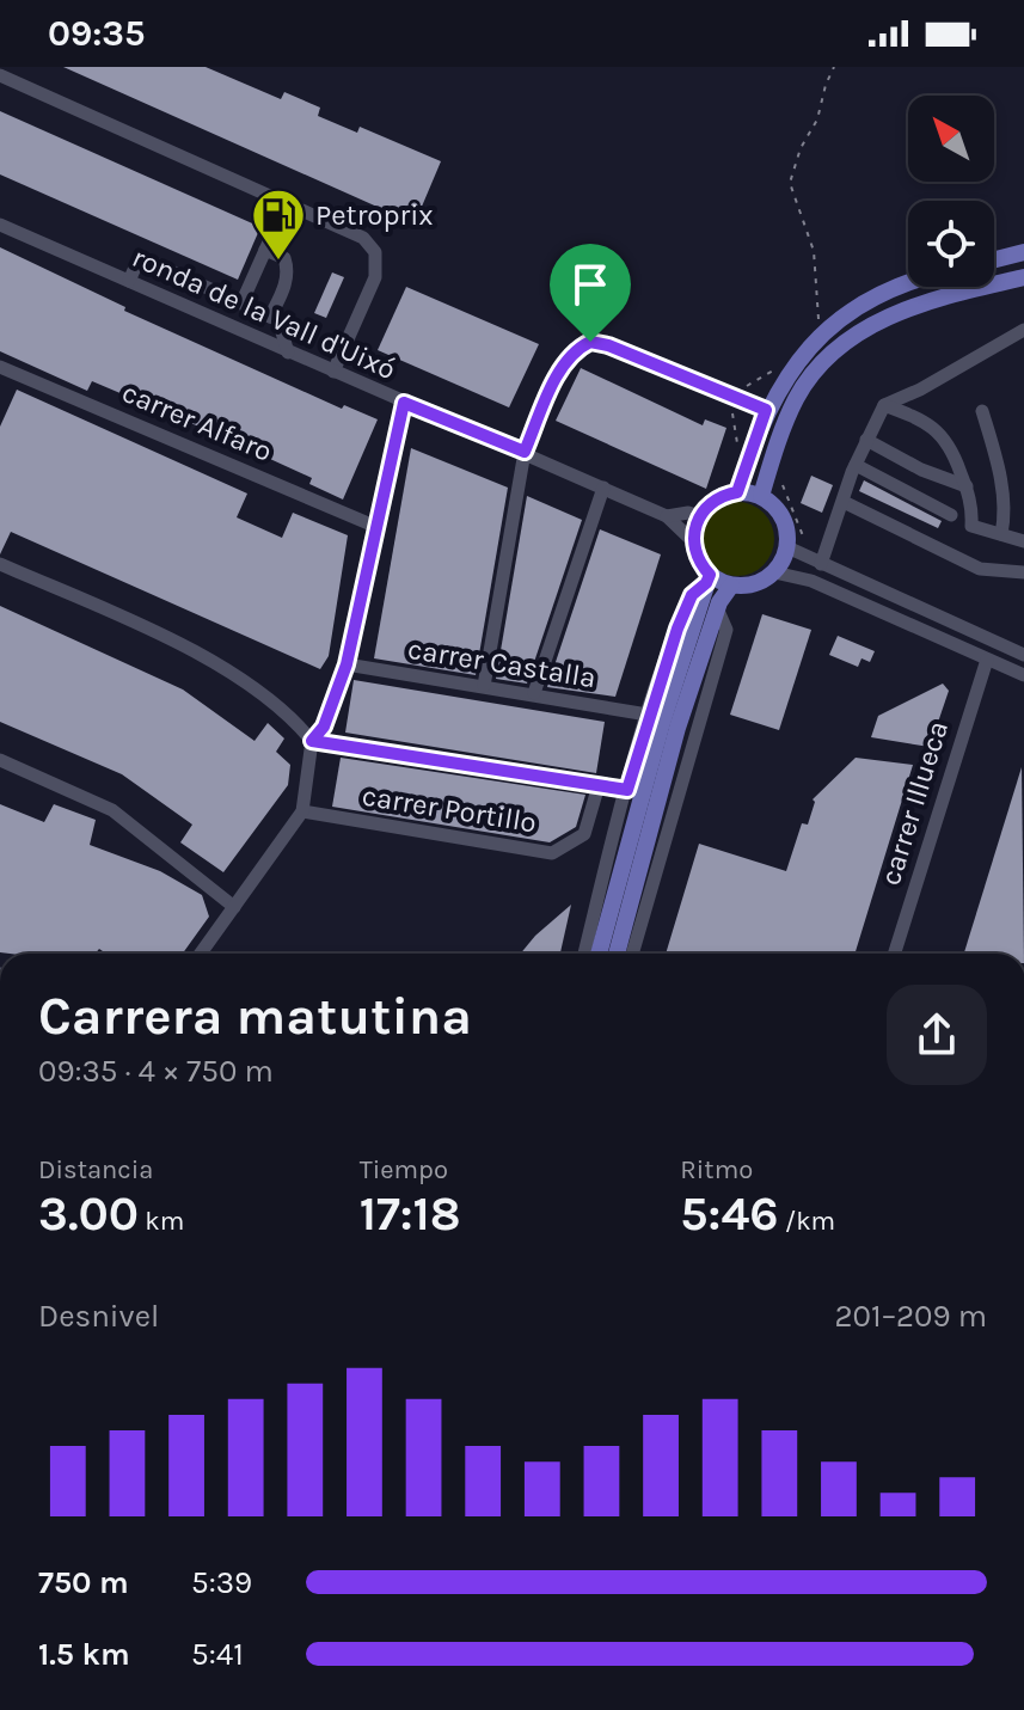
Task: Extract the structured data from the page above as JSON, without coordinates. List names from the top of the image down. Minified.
{"streets":{"street":["ronda de la Vall d'Uixó","carrer Alfaro","carrer Castalla","carrer Illueca","carrer Portillo"]},"places":{"fuel station":["Petroprix"]},"north":"top left","page":{"status":"09:35","heading":["Carrera matutina","09:35 · 4 × 750 m"],"stats":[["Distancia","3.00 km"],["Tiempo","17:18"],["Ritmo","5:46 /km"]],"chart":["Desnivel","201–209 m"],"list":[{"name":"750 m","note":"5:39"},{"name":"1.5 km","note":"5:41"}]}}
